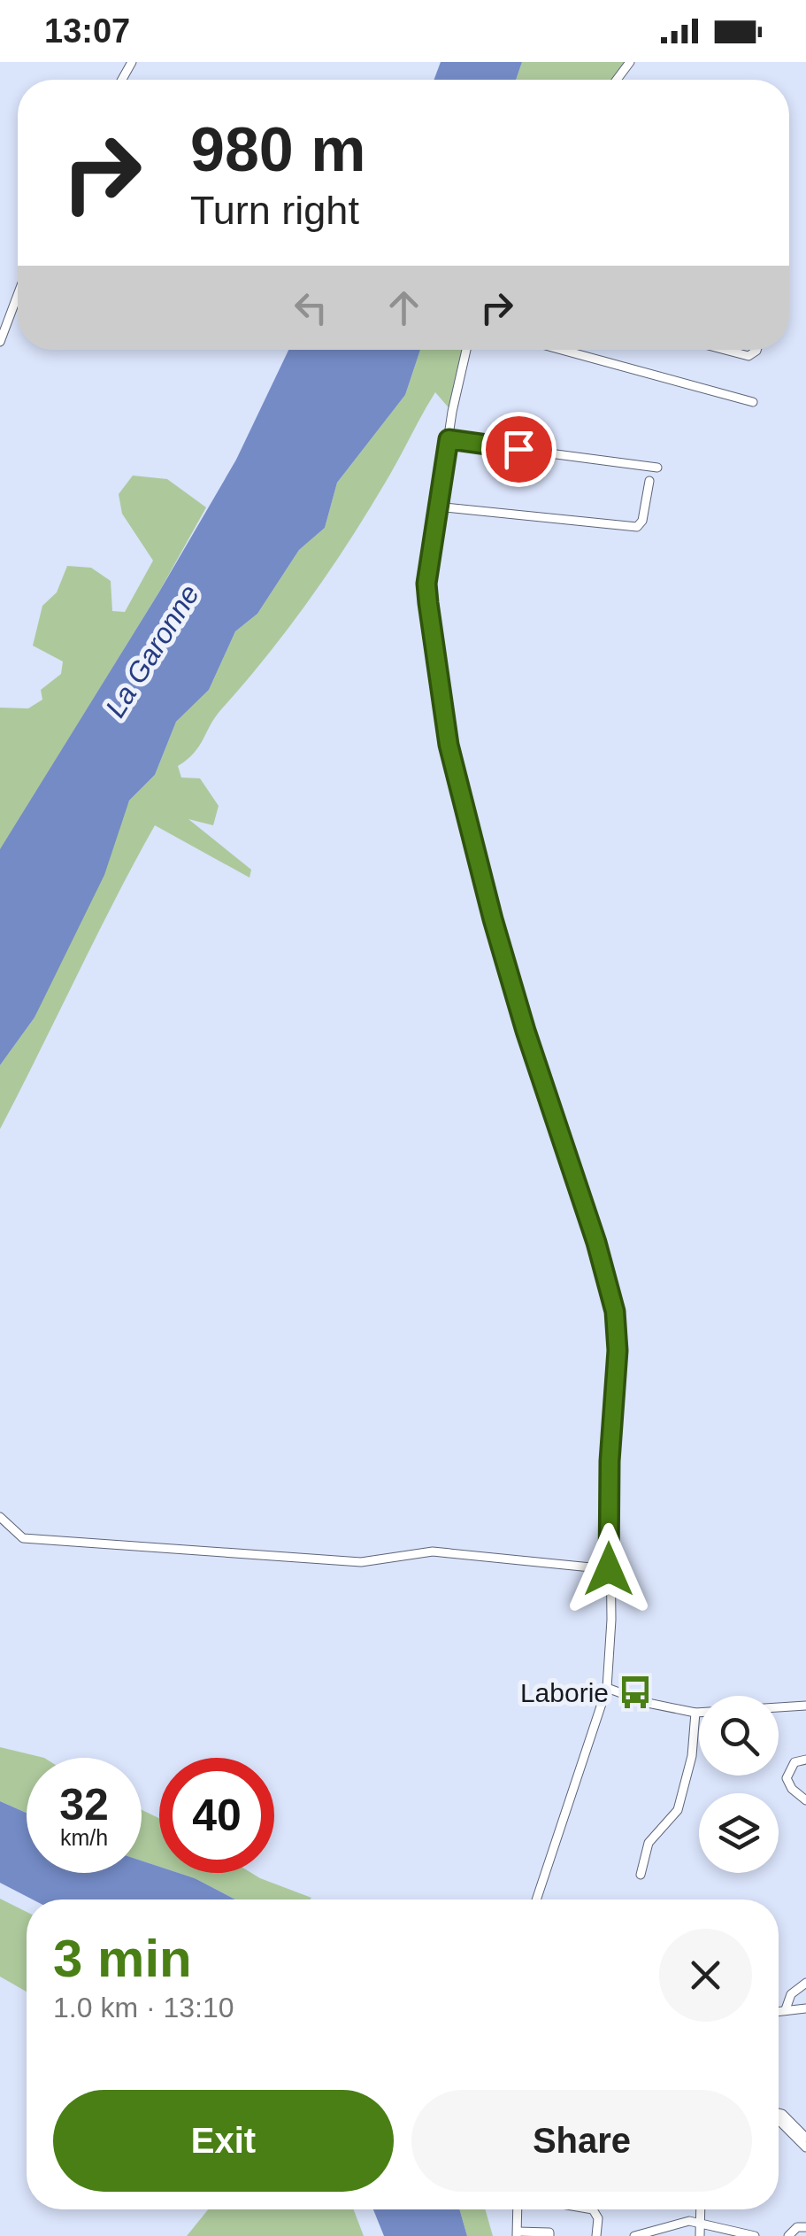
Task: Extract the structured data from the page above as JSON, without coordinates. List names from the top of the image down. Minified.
{"water":["La Garonne"],"places":{"bus stop":["Laborie"]},"page":{"status":"13:07","turn":["980 m","Turn right"],"speed":"32 km/h","limit":"40","heading":["3 min","1.0 km · 13:10"],"buttons":["Exit","Share"]}}
